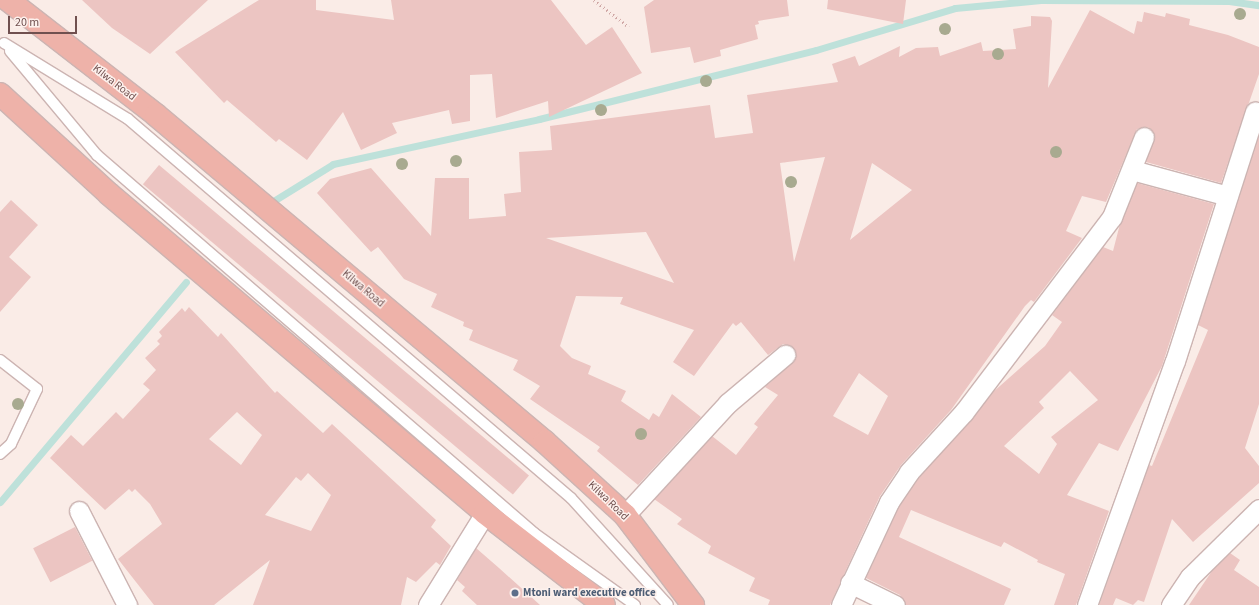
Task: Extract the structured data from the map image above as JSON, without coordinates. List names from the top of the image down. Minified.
{"streets":{"highway":["Kilwa Road"]},"places":["Mtoni ward executive office"],"scale_bar":"20 m"}
